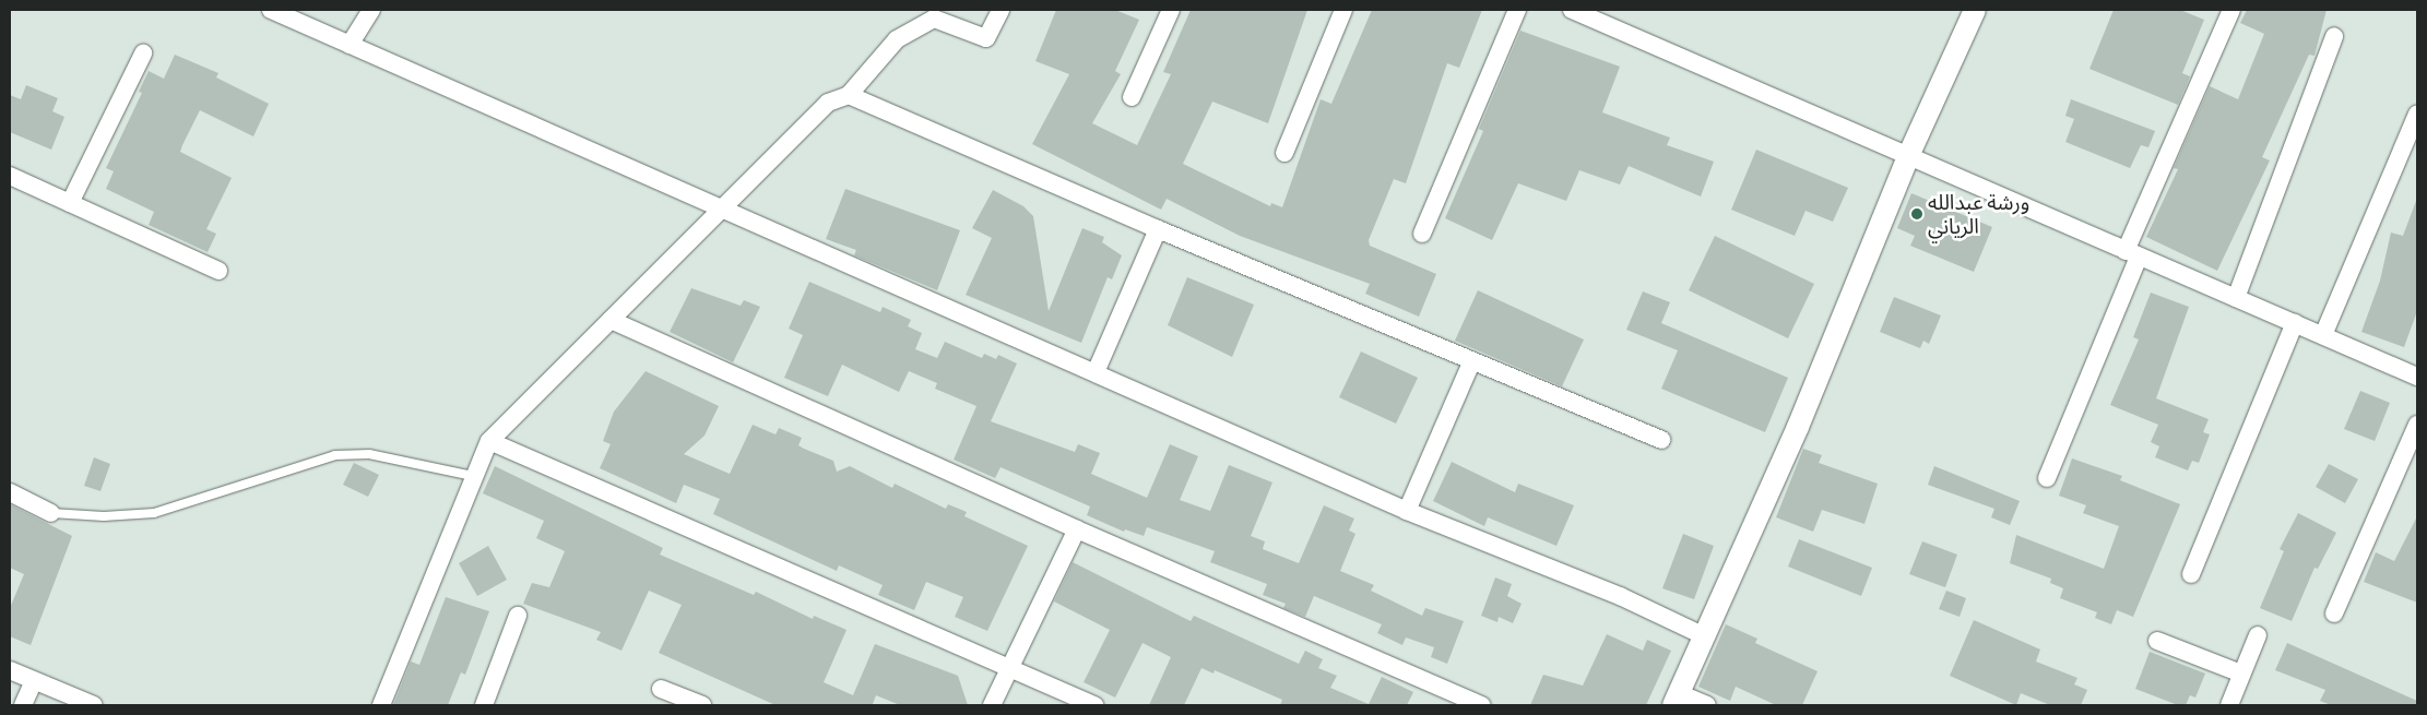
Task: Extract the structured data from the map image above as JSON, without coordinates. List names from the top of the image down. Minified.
{"places":["ورشة عبدالله الرياني"]}
